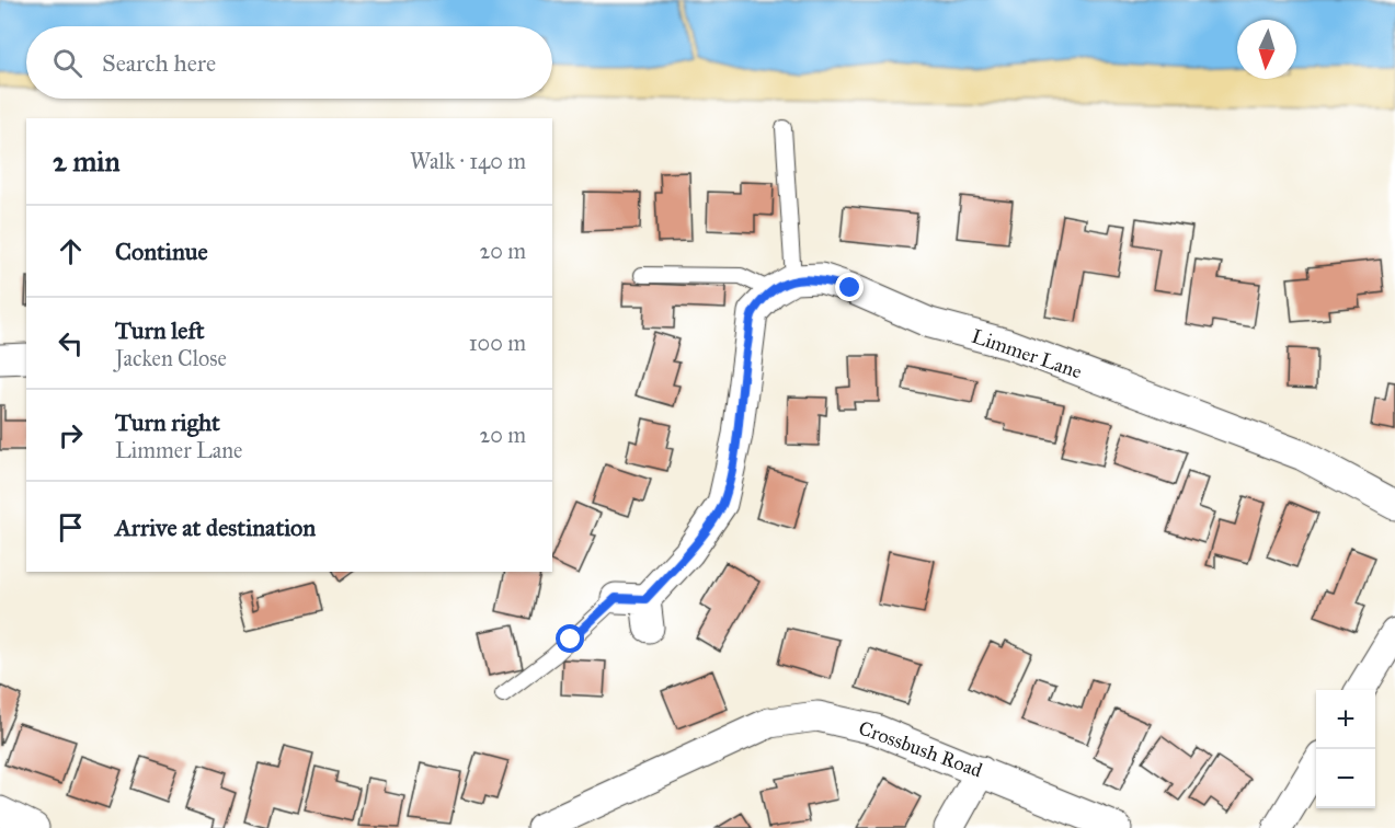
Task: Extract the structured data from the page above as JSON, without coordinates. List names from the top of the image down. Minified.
{"streets":{"street":["Limmer Lane","Crossbush Road"]},"north":"bottom","page":{"search":"Search here","heading":["2 min","Walk · 140 m"],"list":[["Continue","20 m"],["Turn left","Jacken Close","100 m"],["Turn right","Limmer Lane","20 m"],"Arrive at destination"],"map_buttons":["+","−"]}}
